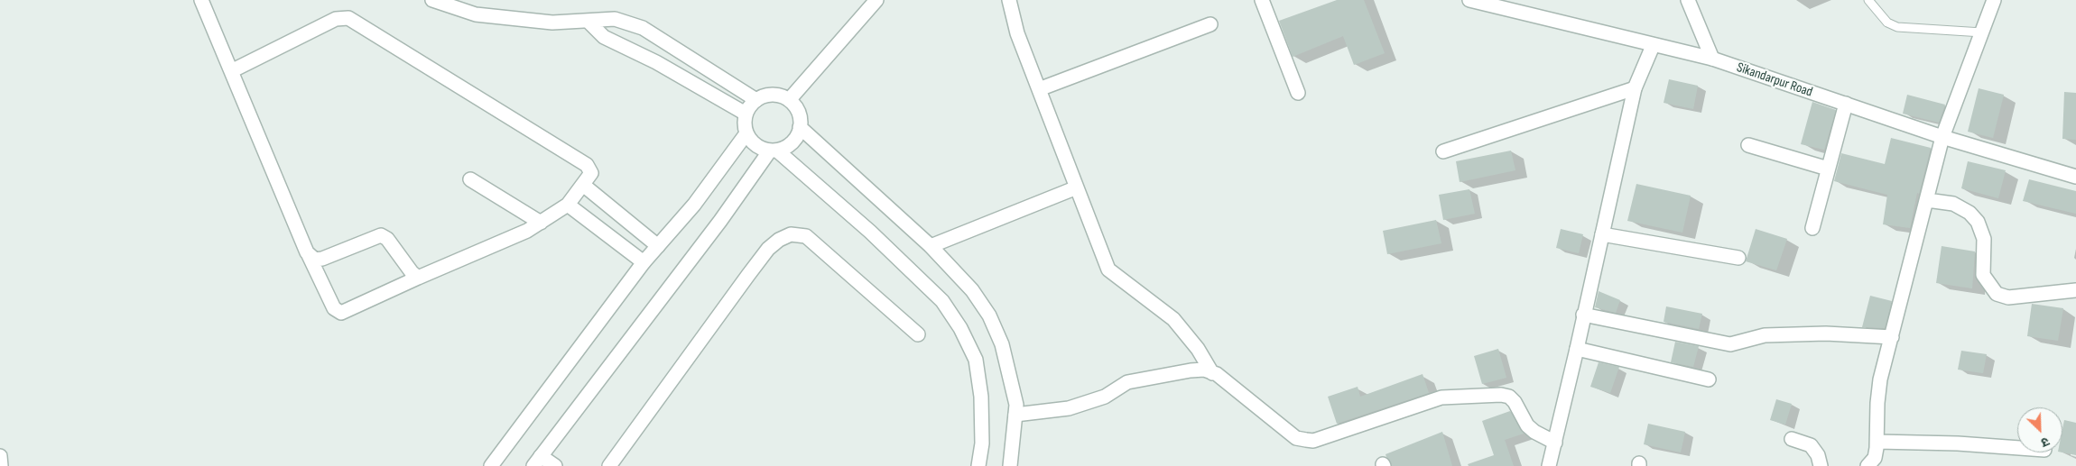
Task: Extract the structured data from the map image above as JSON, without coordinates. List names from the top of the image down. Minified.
{"streets":{"street":["Sikandarpur Road"]},"north":"bottom right"}
